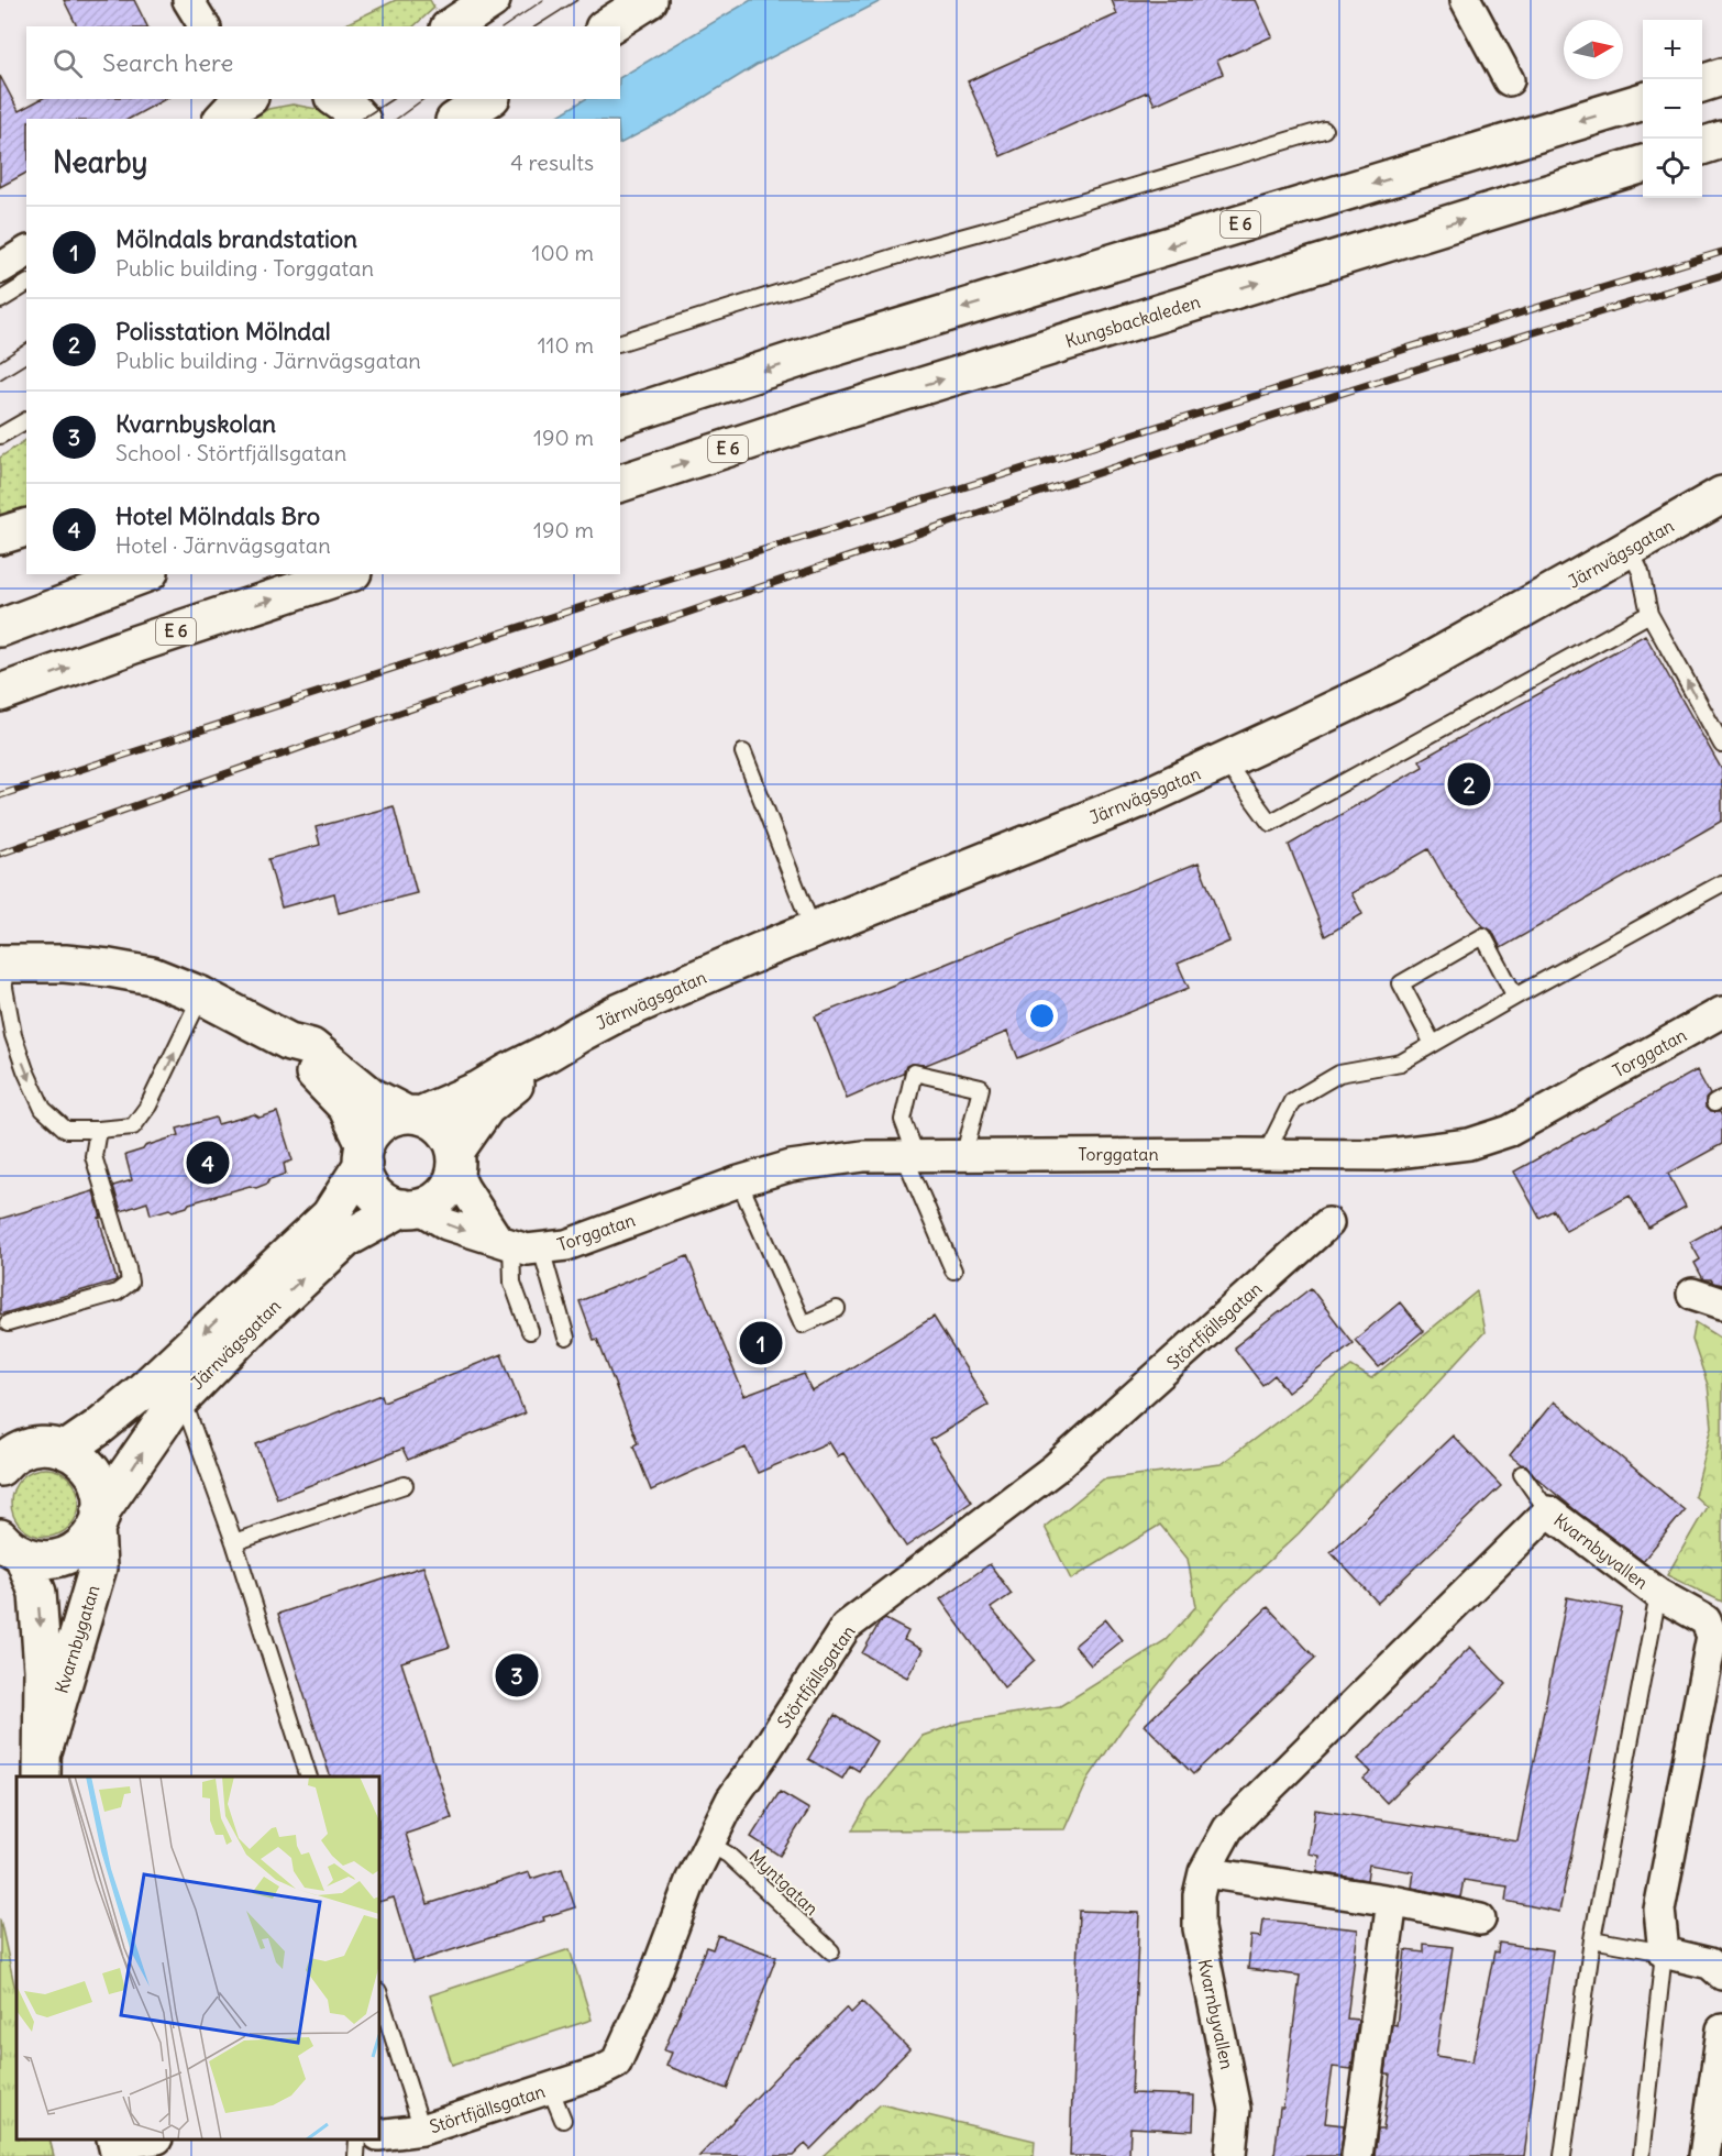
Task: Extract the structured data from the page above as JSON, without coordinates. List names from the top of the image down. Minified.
{"streets":{"main road":["E 6","Kungsbackaleden","Järnvägsgatan","Kvarnbygatan"],"street":["Torggatan","Störtfjällsgatan","Kvarnbyvallen"],"lane":["Myntgatan"]},"crossings":[["Järnvägsgatan","Torggatan"],["Järnvägsgatan","Kvarnbygatan"],["Störtfjällsgatan","Myntgatan"]],"north":"right","page":{"map_buttons":["+","−"],"search":"Search here","heading":["Nearby","4 results"],"list":[{"mark":"1","name":"Mölndals brandstation","note":"Public building · Torggatan","value":"100 m"},{"mark":"2","name":"Polisstation Mölndal","note":"Public building · Järnvägsgatan","value":"110 m"},{"mark":"3","name":"Kvarnbyskolan","note":"School · Störtfjällsgatan","value":"190 m"},{"mark":"4","name":"Hotel Mölndals Bro","note":"Hotel · Järnvägsgatan","value":"190 m"}],"pins":["2","4","1","3"]}}
